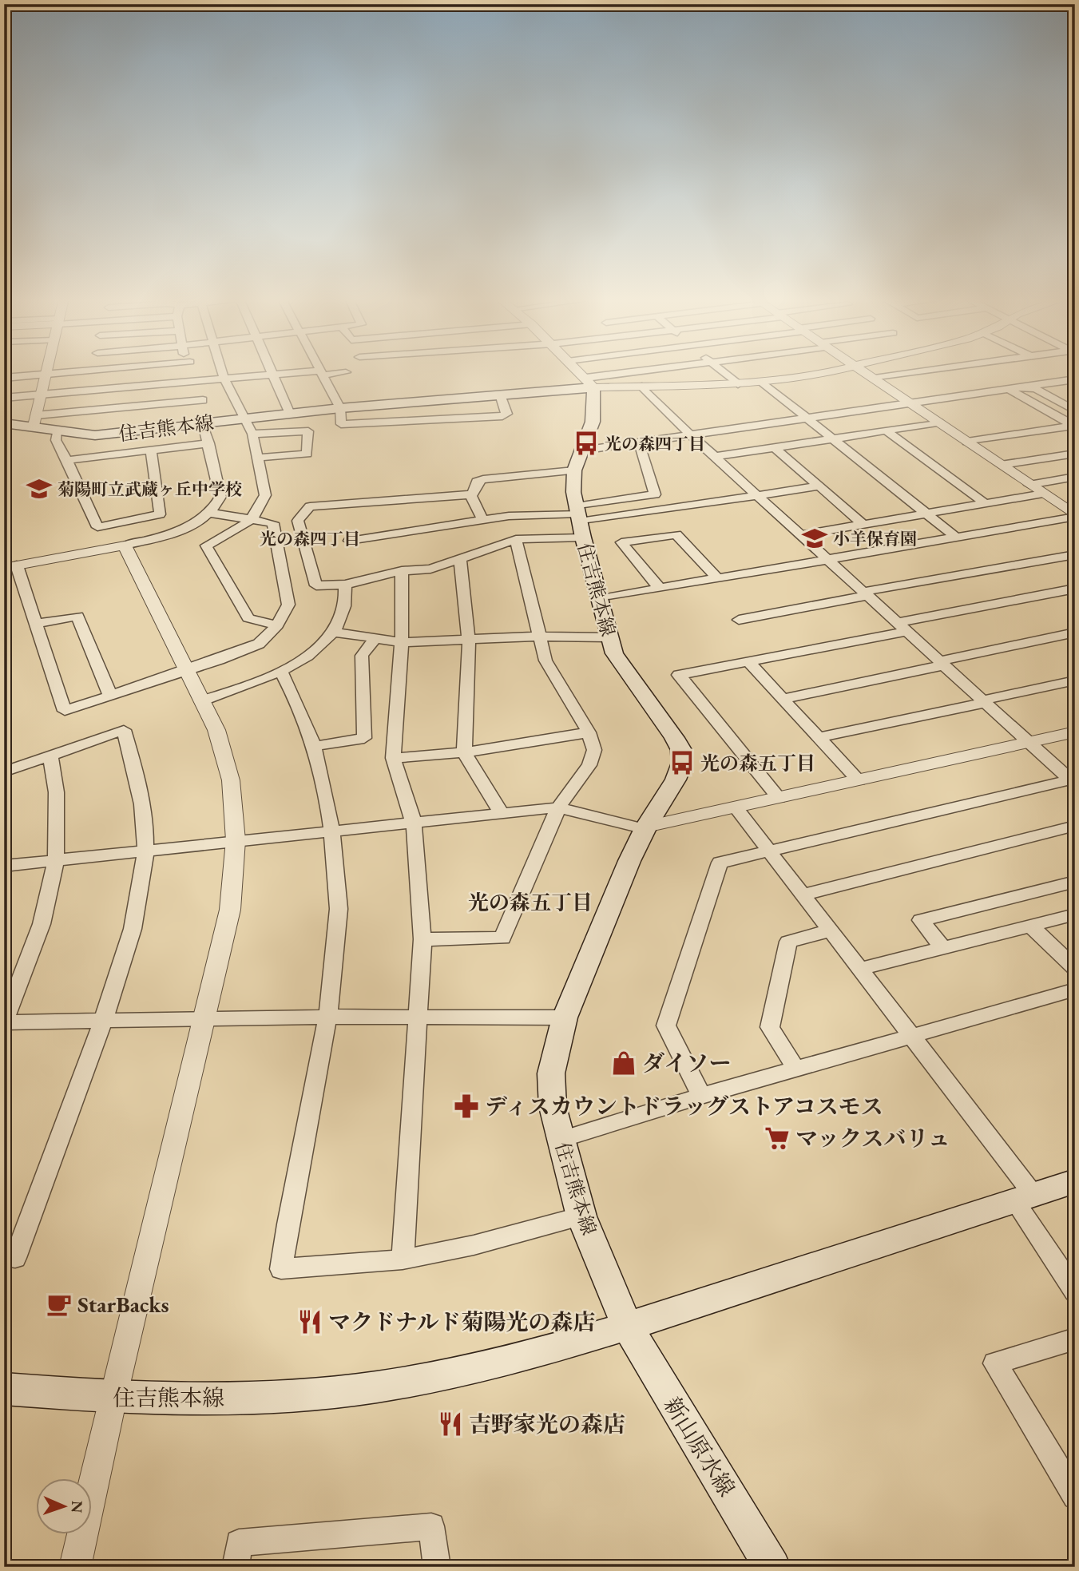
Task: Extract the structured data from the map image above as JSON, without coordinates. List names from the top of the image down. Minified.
{"streets":{"main road":["住吉熊本線","新山原水線"]},"crossings":[["住吉熊本線","新山原水線"]],"districts":["光の森四丁目","光の森五丁目"],"places":{"bus stop":["光の森四丁目","光の森五丁目"],"school or university":["菊陽町立武蔵ヶ丘中学校","小羊保育園"],"shop":["ダイソー"],"pharmacy":["ディスカウントドラッグストアコスモス"],"supermarket":["マックスバリュ"],"cafe":["StarBacks"],"restaurant":["マクドナルド菊陽光の森店","吉野家光の森店"]},"north":"right"}
